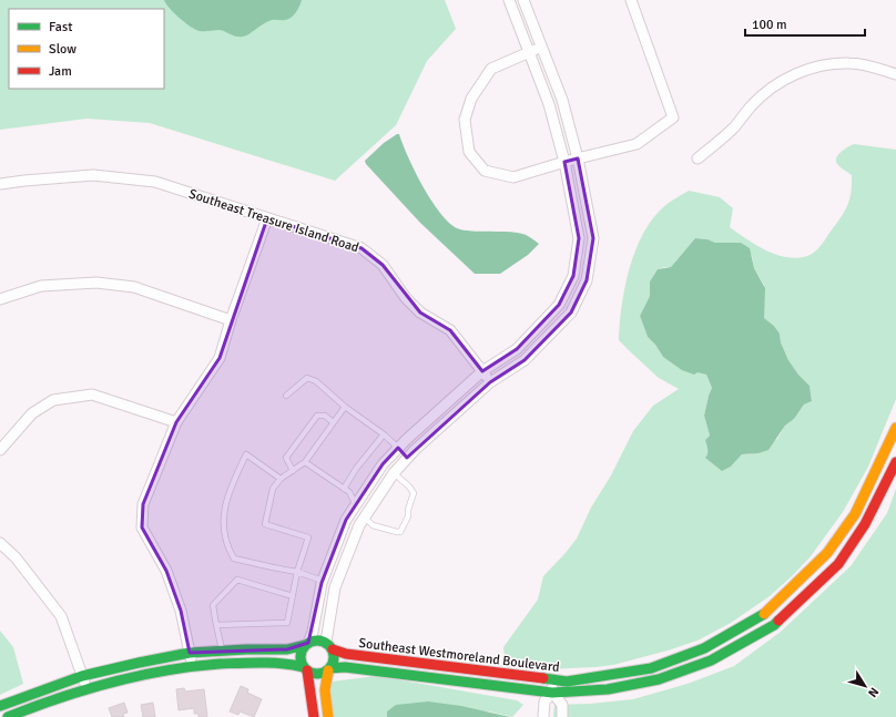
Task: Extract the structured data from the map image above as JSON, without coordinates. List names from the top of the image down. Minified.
{"streets":{"street":["Southeast Treasure Island Road","Southeast Westmoreland Boulevard"]},"legend":["Fast","Slow","Jam"],"scale_bar":"100 m","north":"bottom right"}
